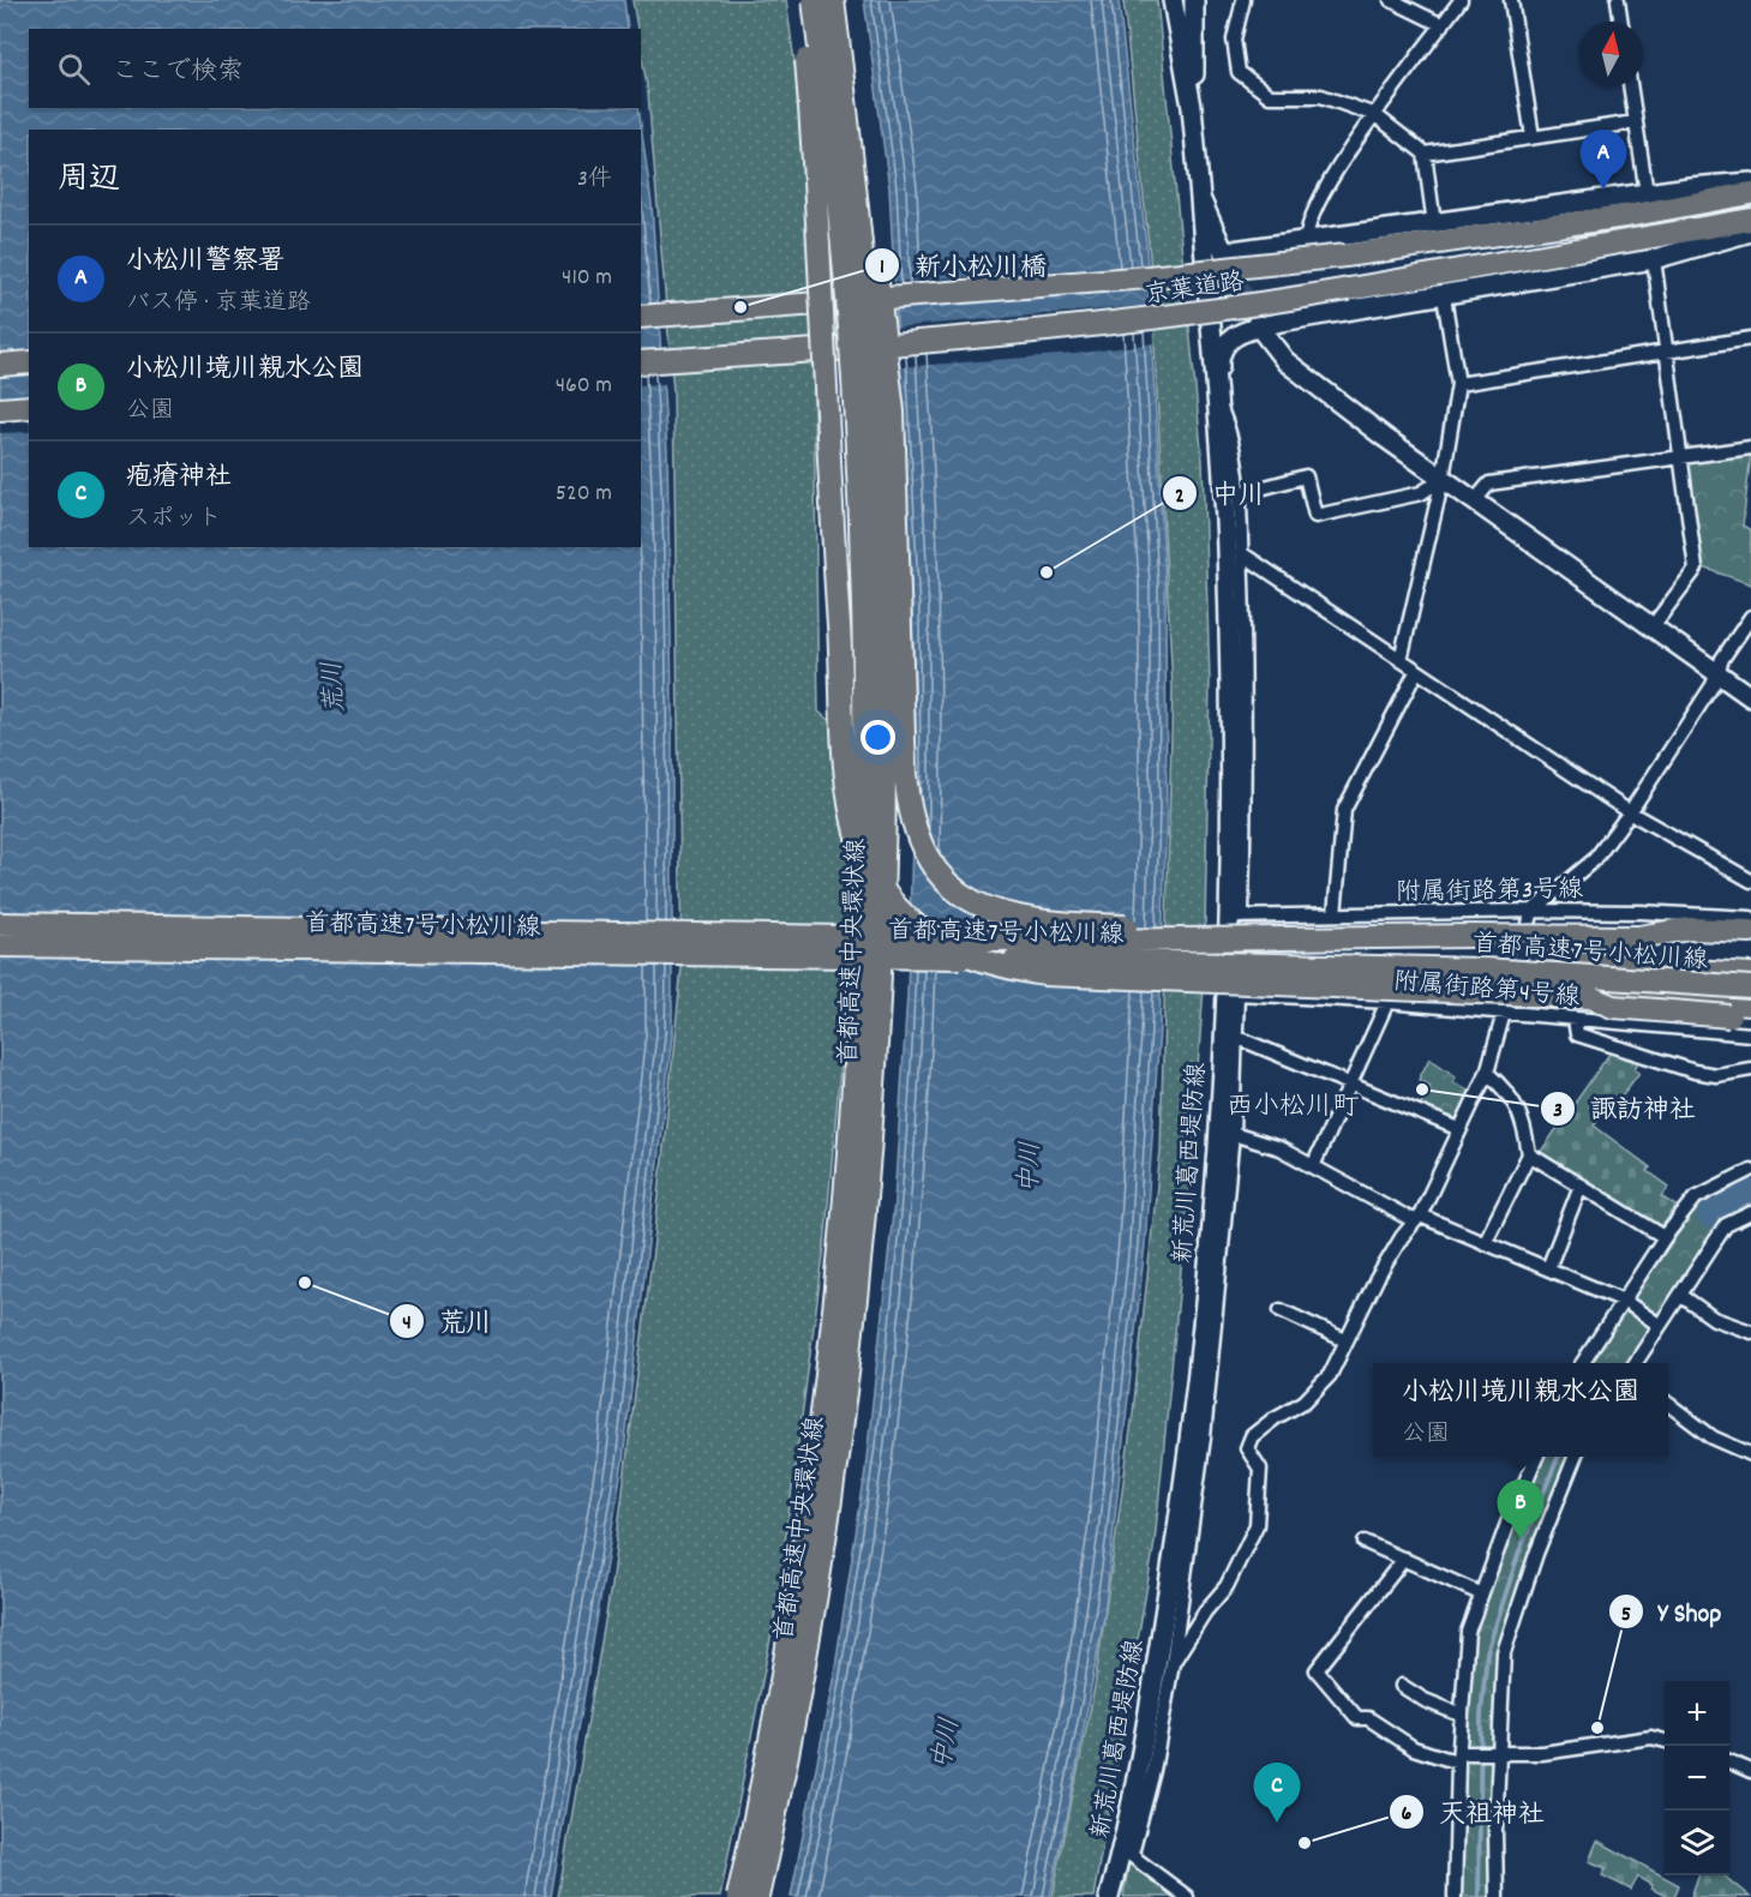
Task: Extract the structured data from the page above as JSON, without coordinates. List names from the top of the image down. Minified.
{"streets":{"highway":["京葉道路","首都高速7号小松川線","首都高速中央環状線"],"main road":["新荒川葛西堤防線"],"street":["附属街路第3号線","附属街路第4号線"]},"crossings":[["附属街路第3号線","新荒川葛西堤防線"],["附属街路第4号線","新荒川葛西堤防線"]],"districts":["西小松川町"],"water":["荒川","中川"],"places":["新小松川橋","中川","諏訪神社","荒川","Y Shop","天祖神社"],"north":"top","page":{"search":"ここで検索","pins":["A","B","C"],"heading":["周辺","3件"],"list":[{"mark":"A","name":"小松川警察署","note":"バス停 · 京葉道路","value":"410 m"},{"mark":"B","name":"小松川境川親水公園","note":"公園","value":"460 m"},{"mark":"C","name":"疱瘡神社","note":"スポット","value":"520 m"}],"popup":["小松川境川親水公園","公園"],"map_buttons":["+","−"]}}
